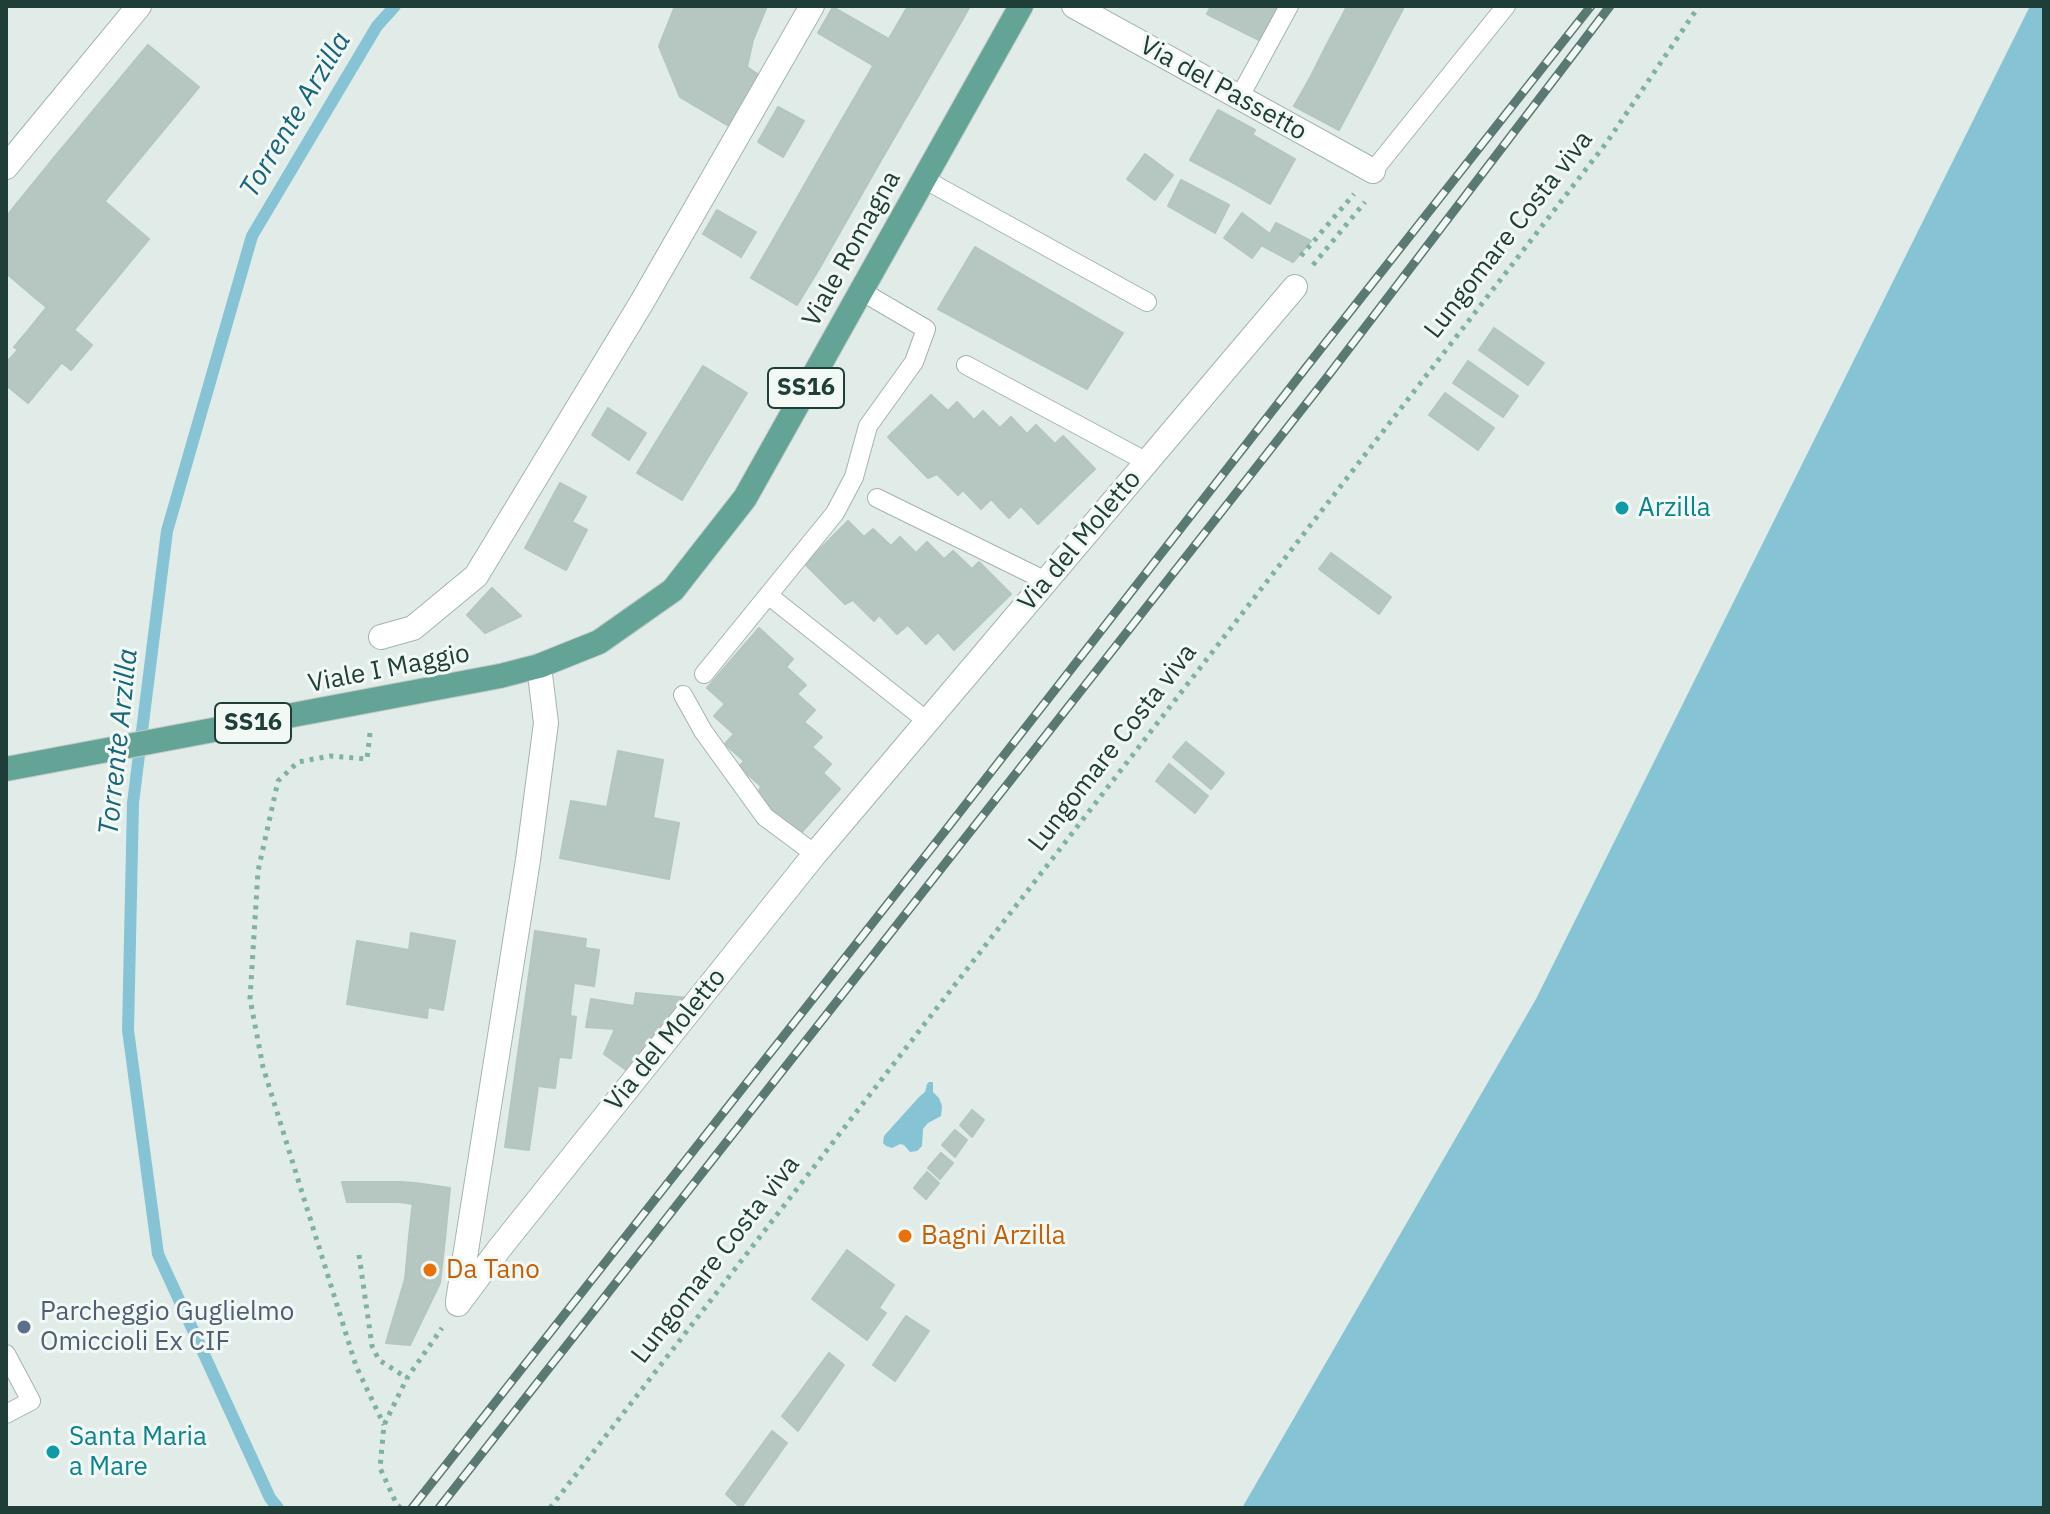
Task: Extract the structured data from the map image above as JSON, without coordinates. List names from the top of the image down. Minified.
{"streets":{"main road":["Viale Romagna","SS16","Viale I Maggio"],"street":["Via del Passetto","Via del Moletto"],"path":["Lungomare Costa viva"]},"crossings":[["Viale Romagna","Viale I Maggio"]],"water":["Torrente Arzilla"],"places":["Arzilla","Bagni Arzilla","Da Tano","Parcheggio Guglielmo Omiccioli Ex CIF","Santa Maria a Mare"]}
